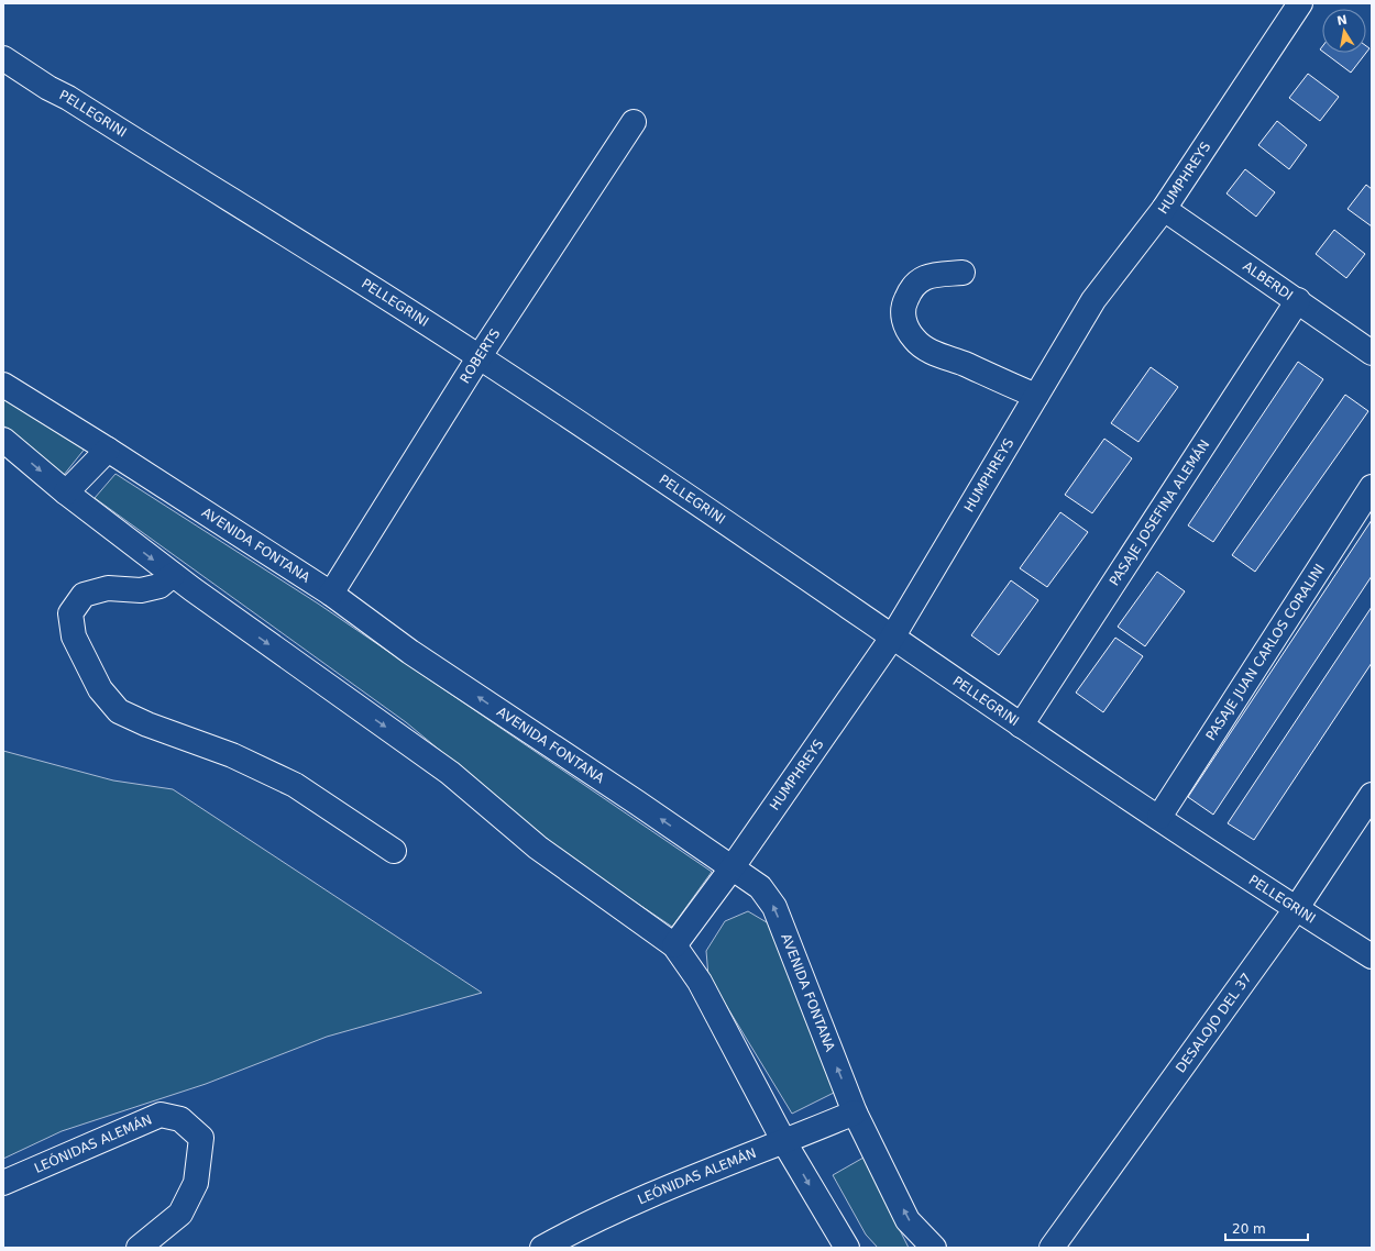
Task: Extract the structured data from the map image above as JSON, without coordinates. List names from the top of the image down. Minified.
{"streets":{"street":["PELLEGRINI","HUMPHREYS","ALBERDI","ROBERTS","PASAJE JOSEFINA ALEMÁN","AVENIDA FONTANA","PASAJE JUAN CARLOS CORALINI","DESALOJO DEL 37","LEÓNIDAS ALEMÁN"]},"crossings":[["PELLEGRINI","HUMPHREYS"],["PELLEGRINI","ROBERTS"],["PELLEGRINI","PASAJE JOSEFINA ALEMÁN"],["PELLEGRINI","PASAJE JUAN CARLOS CORALINI"],["PELLEGRINI","DESALOJO DEL 37"],["HUMPHREYS","ALBERDI"],["HUMPHREYS","AVENIDA FONTANA"],["ALBERDI","PASAJE JOSEFINA ALEMÁN"],["ROBERTS","AVENIDA FONTANA"],["AVENIDA FONTANA","LEÓNIDAS ALEMÁN"]],"scale_bar":"20 m","north":"top"}
